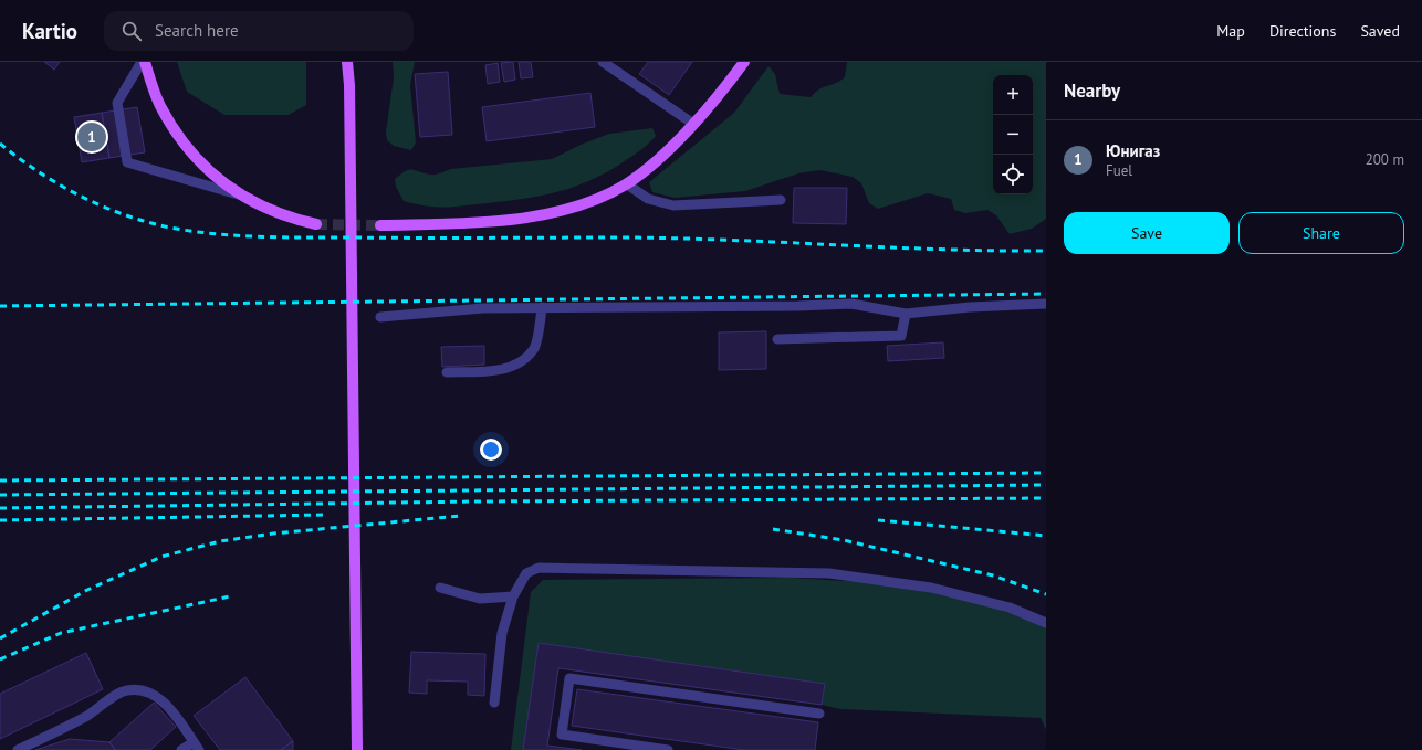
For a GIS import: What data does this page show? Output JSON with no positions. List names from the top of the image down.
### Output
{
  "page": {
    "header": "Kartio",
    "search": "Search here",
    "nav": ["Map", "Directions", "Saved"],
    "heading": "Nearby",
    "map_buttons": ["+", "−"],
    "list": [
      {
        "mark": "1",
        "name": "Юнигаз",
        "note": "Fuel",
        "value": "200 m"
      }
    ],
    "pins": "1",
    "buttons": ["Save", "Share"]
  }
}
